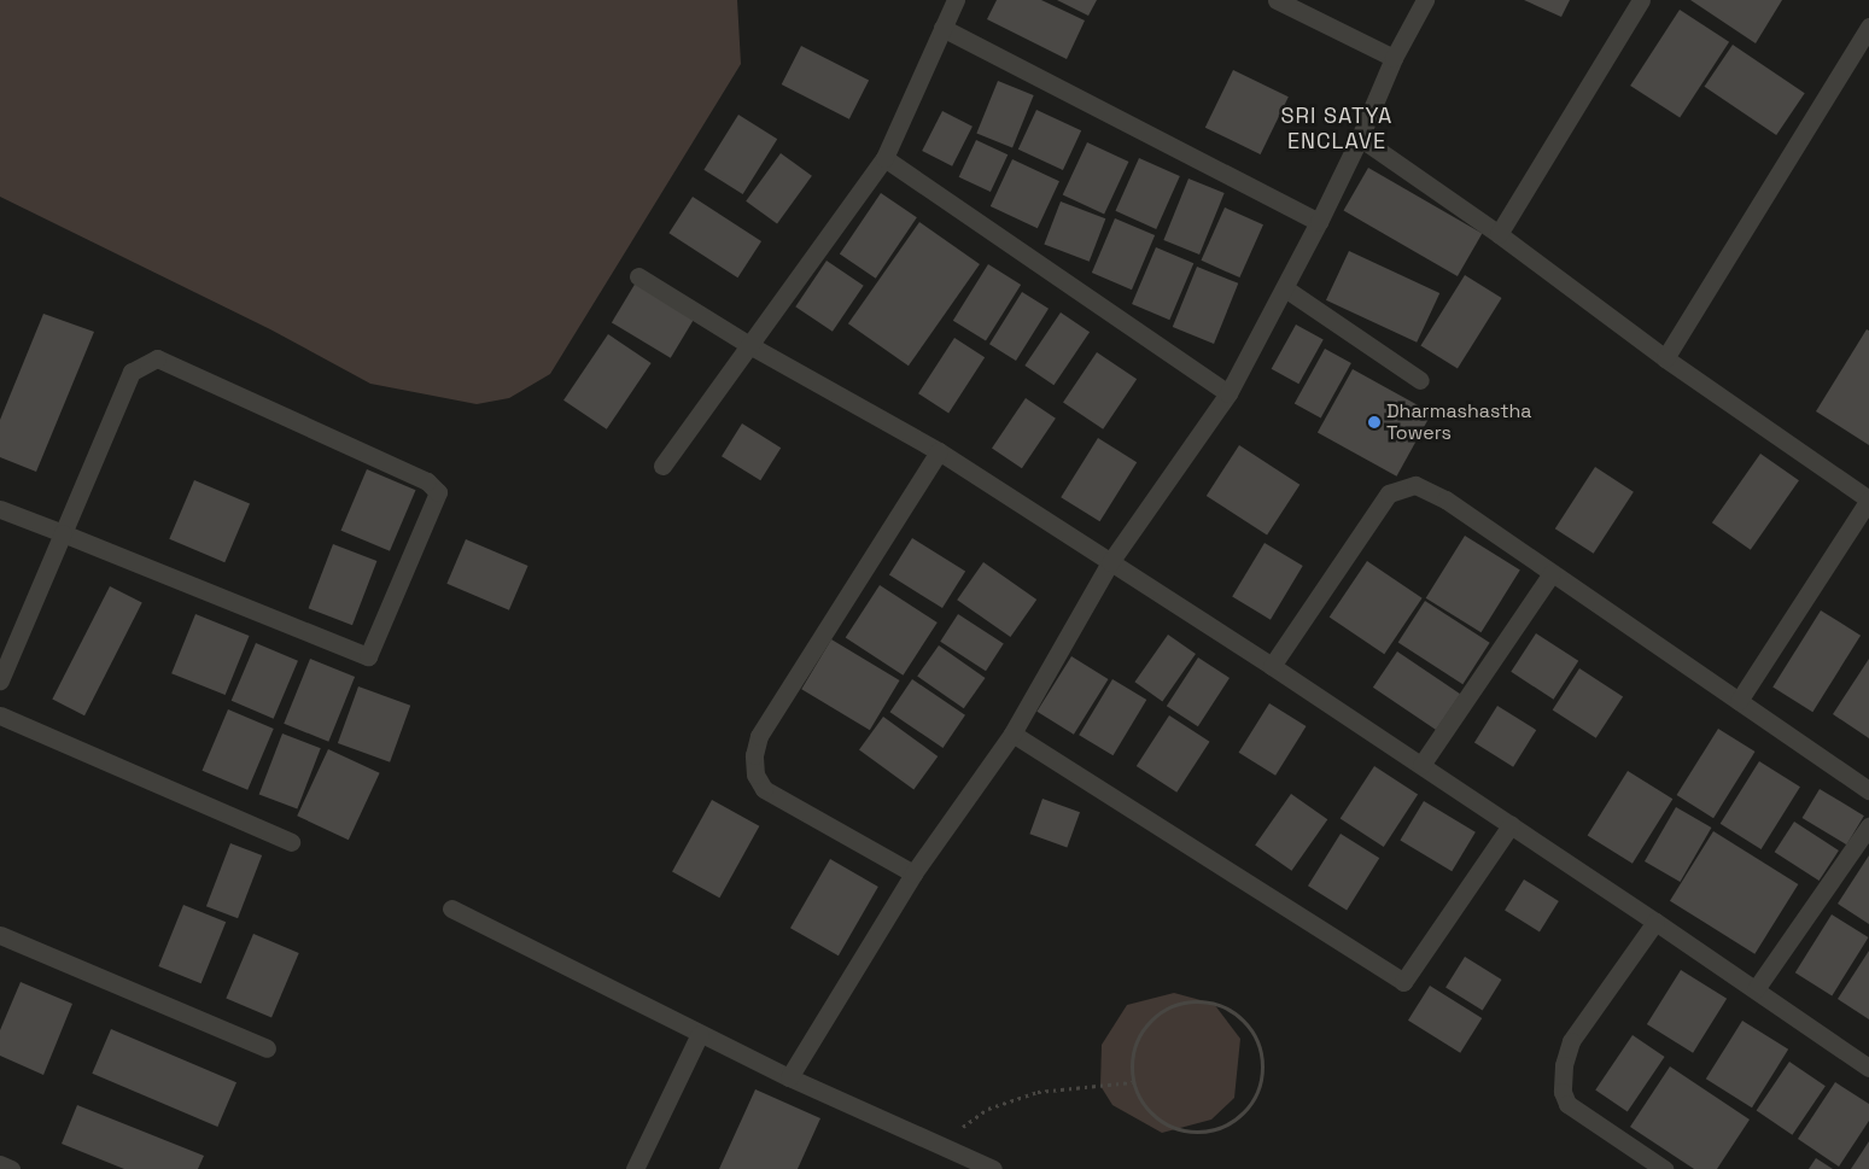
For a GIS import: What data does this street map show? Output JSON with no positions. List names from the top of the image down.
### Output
{
  "districts": ["SRI SATYA ENCLAVE"],
  "places": ["Dharmashastha Towers"]
}
